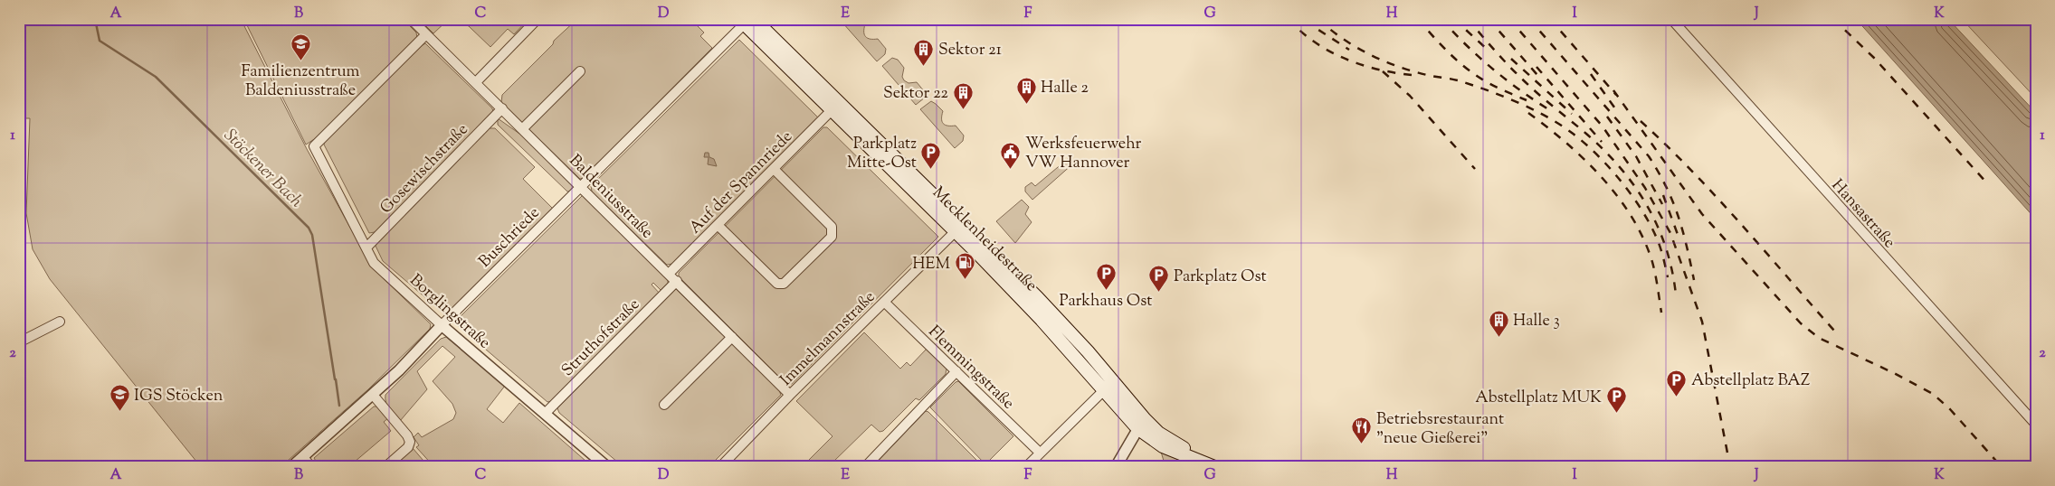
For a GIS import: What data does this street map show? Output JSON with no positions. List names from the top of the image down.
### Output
{
  "streets": {
    "main road": ["Mecklenheidestraße"],
    "street": [
      "Gosewischstraße",
      "Auf der Spannriede",
      "Baldeniusstraße",
      "Hansastraße",
      "Buschriede",
      "Borglingstraße",
      "Struthofstraße",
      "Immelmannstraße",
      "Flemmingstraße"
    ]
  },
  "crossings": [
    ["Gosewischstraße", "Baldeniusstraße"],
    ["Gosewischstraße", "Borglingstraße"],
    ["Auf der Spannriede", "Baldeniusstraße"],
    ["Auf der Spannriede", "Mecklenheidestraße"],
    ["Baldeniusstraße", "Buschriede"],
    ["Baldeniusstraße", "Borglingstraße"],
    ["Baldeniusstraße", "Struthofstraße"],
    ["Baldeniusstraße", "Immelmannstraße"],
    ["Buschriede", "Mecklenheidestraße"],
    ["Buschriede", "Borglingstraße"],
    ["Mecklenheidestraße", "Immelmannstraße"],
    ["Borglingstraße", "Struthofstraße"],
    ["Immelmannstraße", "Flemmingstraße"]
  ],
  "water": ["Stöckener Bach"],
  "places": {
    "school or university": ["Familienzentrum Baldeniusstraße", "IGS Stöcken"],
    "building": [
      "Sektor 21",
      "Halle 2",
      "Sektor 22",
      "Halle 3"
    ],
    "parking": [
      "Parkplatz Mitte-Ost",
      "Parkhaus Ost",
      "Parkplatz Ost",
      "Abstellplatz BAZ",
      "Abstellplatz MUK"
    ],
    "public building": ["Werksfeuerwehr VW Hannover"],
    "fuel station": ["HEM"],
    "restaurant": ["Betriebsrestaurant \"neue Gießerei\""]
  },
  "grid": {
    "columns": [
      "A",
      "B",
      "C",
      "D",
      "E",
      "F",
      "G",
      "H",
      "I",
      "J",
      "K"
    ],
    "rows": ["1", "2"]
  }
}
